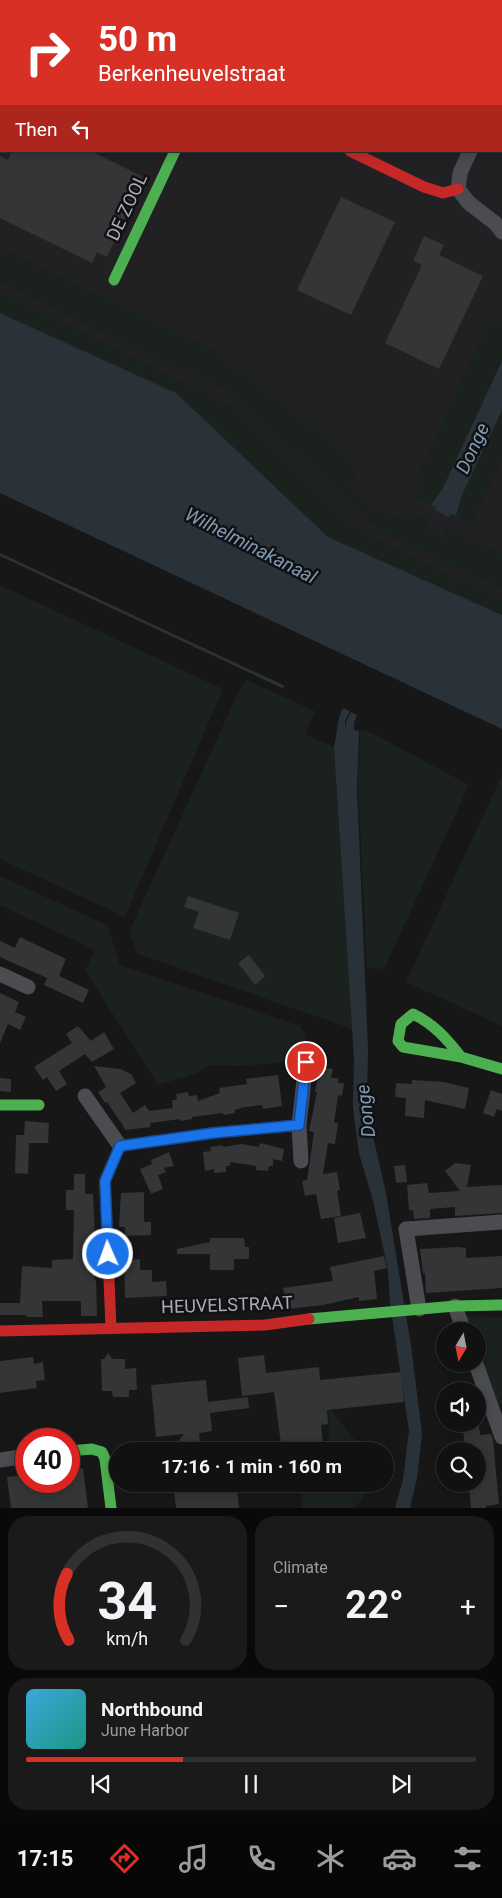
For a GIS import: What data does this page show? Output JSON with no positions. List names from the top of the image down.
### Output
{
  "streets": {
    "street": ["DE ZOOL", "HEUVELSTRAAT"]
  },
  "water": ["Donge", "Wilhelminakanaal"],
  "north": "bottom",
  "page": {
    "turn": ["50 m", "Berkenheuvelstraat"],
    "then": "Then",
    "limit": "40",
    "trip": "17:16 · 1 min · 160 m",
    "tile": "Climate",
    "heat": ["−", "22°", "+"],
    "song": ["Northbound", "June Harbor"],
    "tabs": "17:15",
    "gauge": ["34", "km/h"]
  }
}
